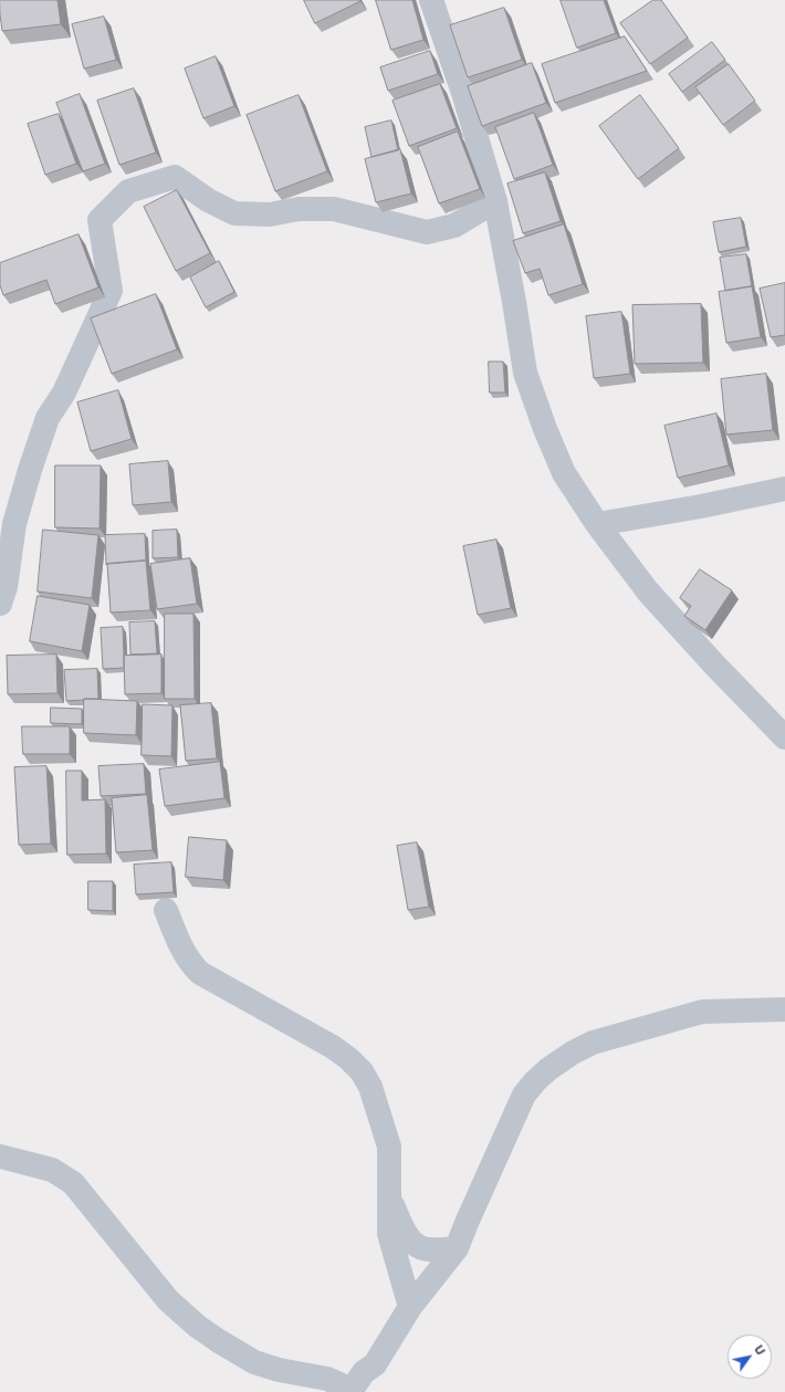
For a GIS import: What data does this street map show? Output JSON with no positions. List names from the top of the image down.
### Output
{
  "north": "top right"
}
